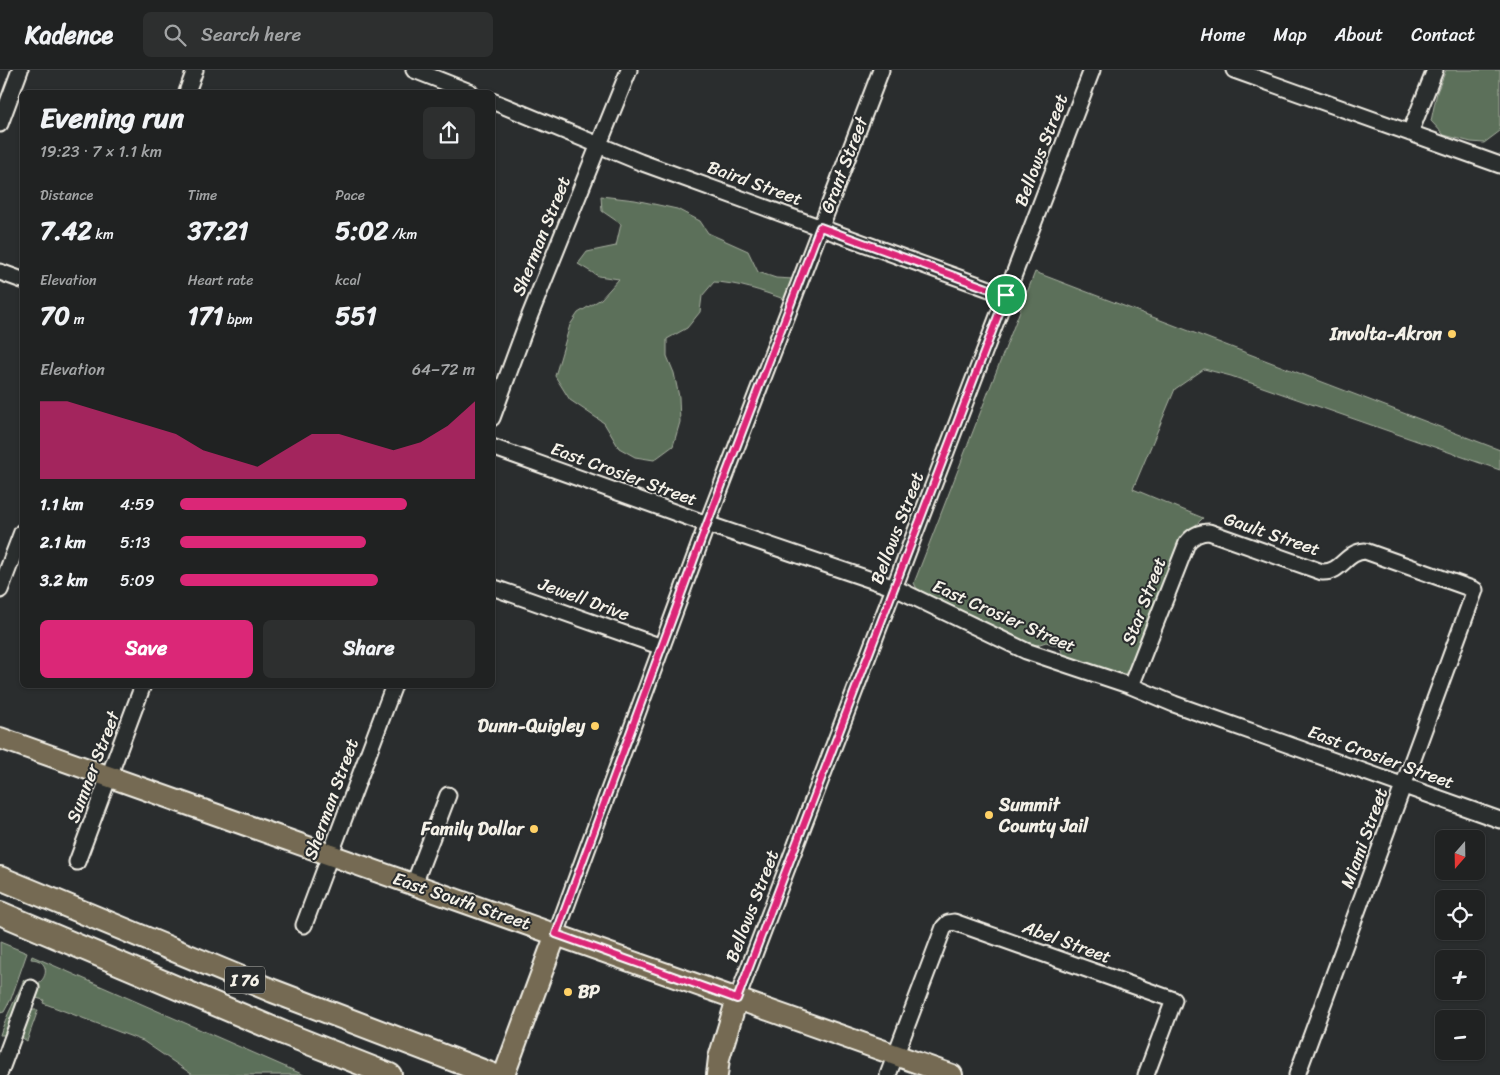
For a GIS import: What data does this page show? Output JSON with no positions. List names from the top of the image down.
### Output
{
  "streets": {
    "highway": ["I 76"],
    "main road": ["Grant Street", "East South Street"],
    "street": [
      "Bellows Street",
      "Baird Street",
      "Sherman Street",
      "East Crosier Street",
      "Gault Street",
      "Jewell Drive",
      "Star Street",
      "Sumner Street",
      "Miami Street",
      "Abel Street"
    ]
  },
  "crossings": [
    ["Bellows Street", "Baird Street"],
    ["Bellows Street", "East Crosier Street"],
    ["Bellows Street", "East South Street"],
    ["Grant Street", "Baird Street"],
    ["Grant Street", "East Crosier Street"],
    ["Grant Street", "Jewell Drive"],
    ["Grant Street", "East South Street"],
    ["Baird Street", "Sherman Street"],
    ["Sherman Street", "East South Street"],
    ["East Crosier Street", "Star Street"],
    ["East Crosier Street", "Miami Street"],
    ["Gault Street", "Star Street"],
    ["Gault Street", "Miami Street"],
    ["Sumner Street", "East South Street"],
    ["East South Street", "Abel Street"]
  ],
  "places": [
    "Involta-Akron",
    "Dunn-Quigley",
    "Summit County Jail",
    "Family Dollar",
    "BP"
  ],
  "north": "bottom",
  "page": {
    "header": "Kadence",
    "search": "Search here",
    "nav": [
      "Home",
      "Map",
      "About",
      "Contact"
    ],
    "heading": ["Evening run", "19:23 · 7 × 1.1 km"],
    "stats": [
      ["Distance", "7.42 km"],
      ["Time", "37:21"],
      ["Pace", "5:02 /km"],
      ["Elevation", "70 m"],
      ["Heart rate", "171 bpm"],
      ["kcal", "551"]
    ],
    "chart": ["Elevation", "64–72 m"],
    "list": [
      {
        "name": "1.1 km",
        "note": "4:59"
      },
      {
        "name": "2.1 km",
        "note": "5:13"
      },
      {
        "name": "3.2 km",
        "note": "5:09"
      }
    ],
    "buttons": ["Save", "Share"],
    "map_buttons": ["+", "−"]
  }
}
